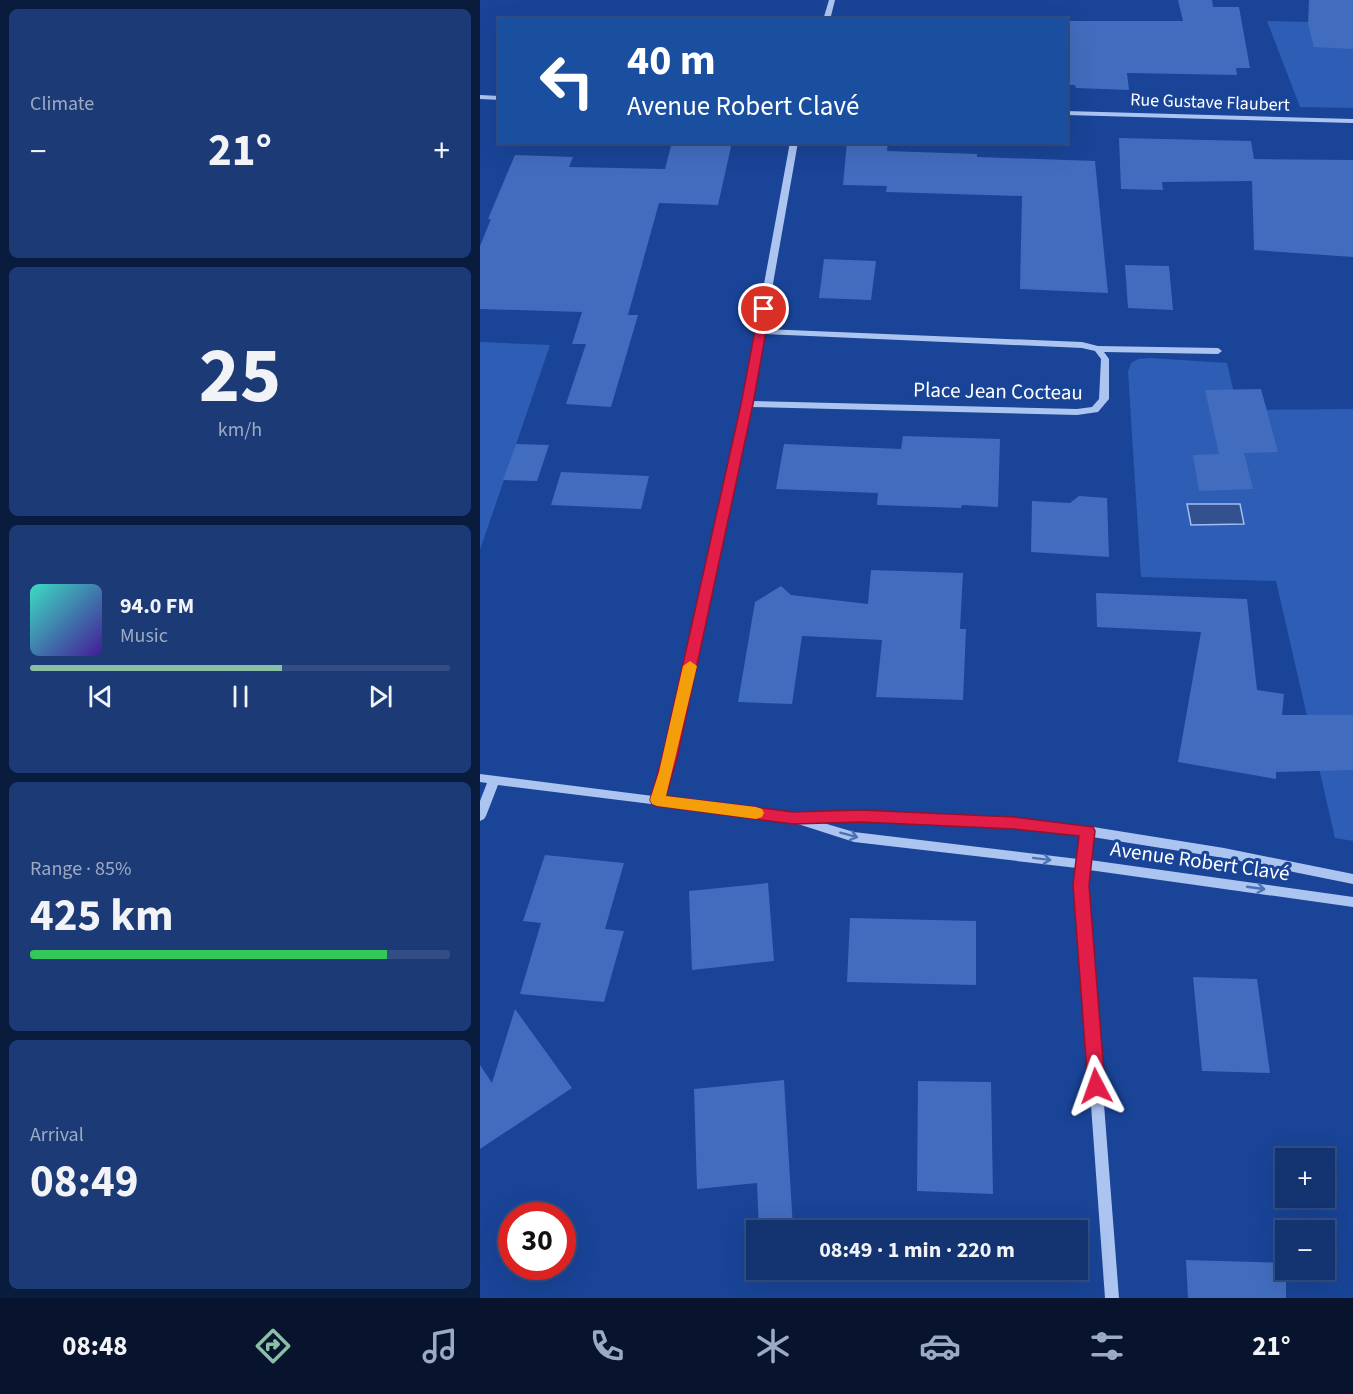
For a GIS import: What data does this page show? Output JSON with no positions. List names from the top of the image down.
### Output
{
  "streets": {
    "street": ["Rue Gustave Flaubert", "Place Jean Cocteau", "Avenue Robert Clavé"]
  },
  "page": {
    "tile": [
      "Climate",
      ["25", "km/h"],
      ["Range · 85%", "425 km"],
      ["Arrival", "08:49"]
    ],
    "turn": ["40 m", "Avenue Robert Clavé"],
    "heat": ["−", "21°", "+"],
    "song": ["94.0 FM", "Music"],
    "map_buttons": ["+", "−"],
    "limit": "30",
    "trip": "08:49 · 1 min · 220 m",
    "tabs": ["08:48", "21°"]
  }
}
